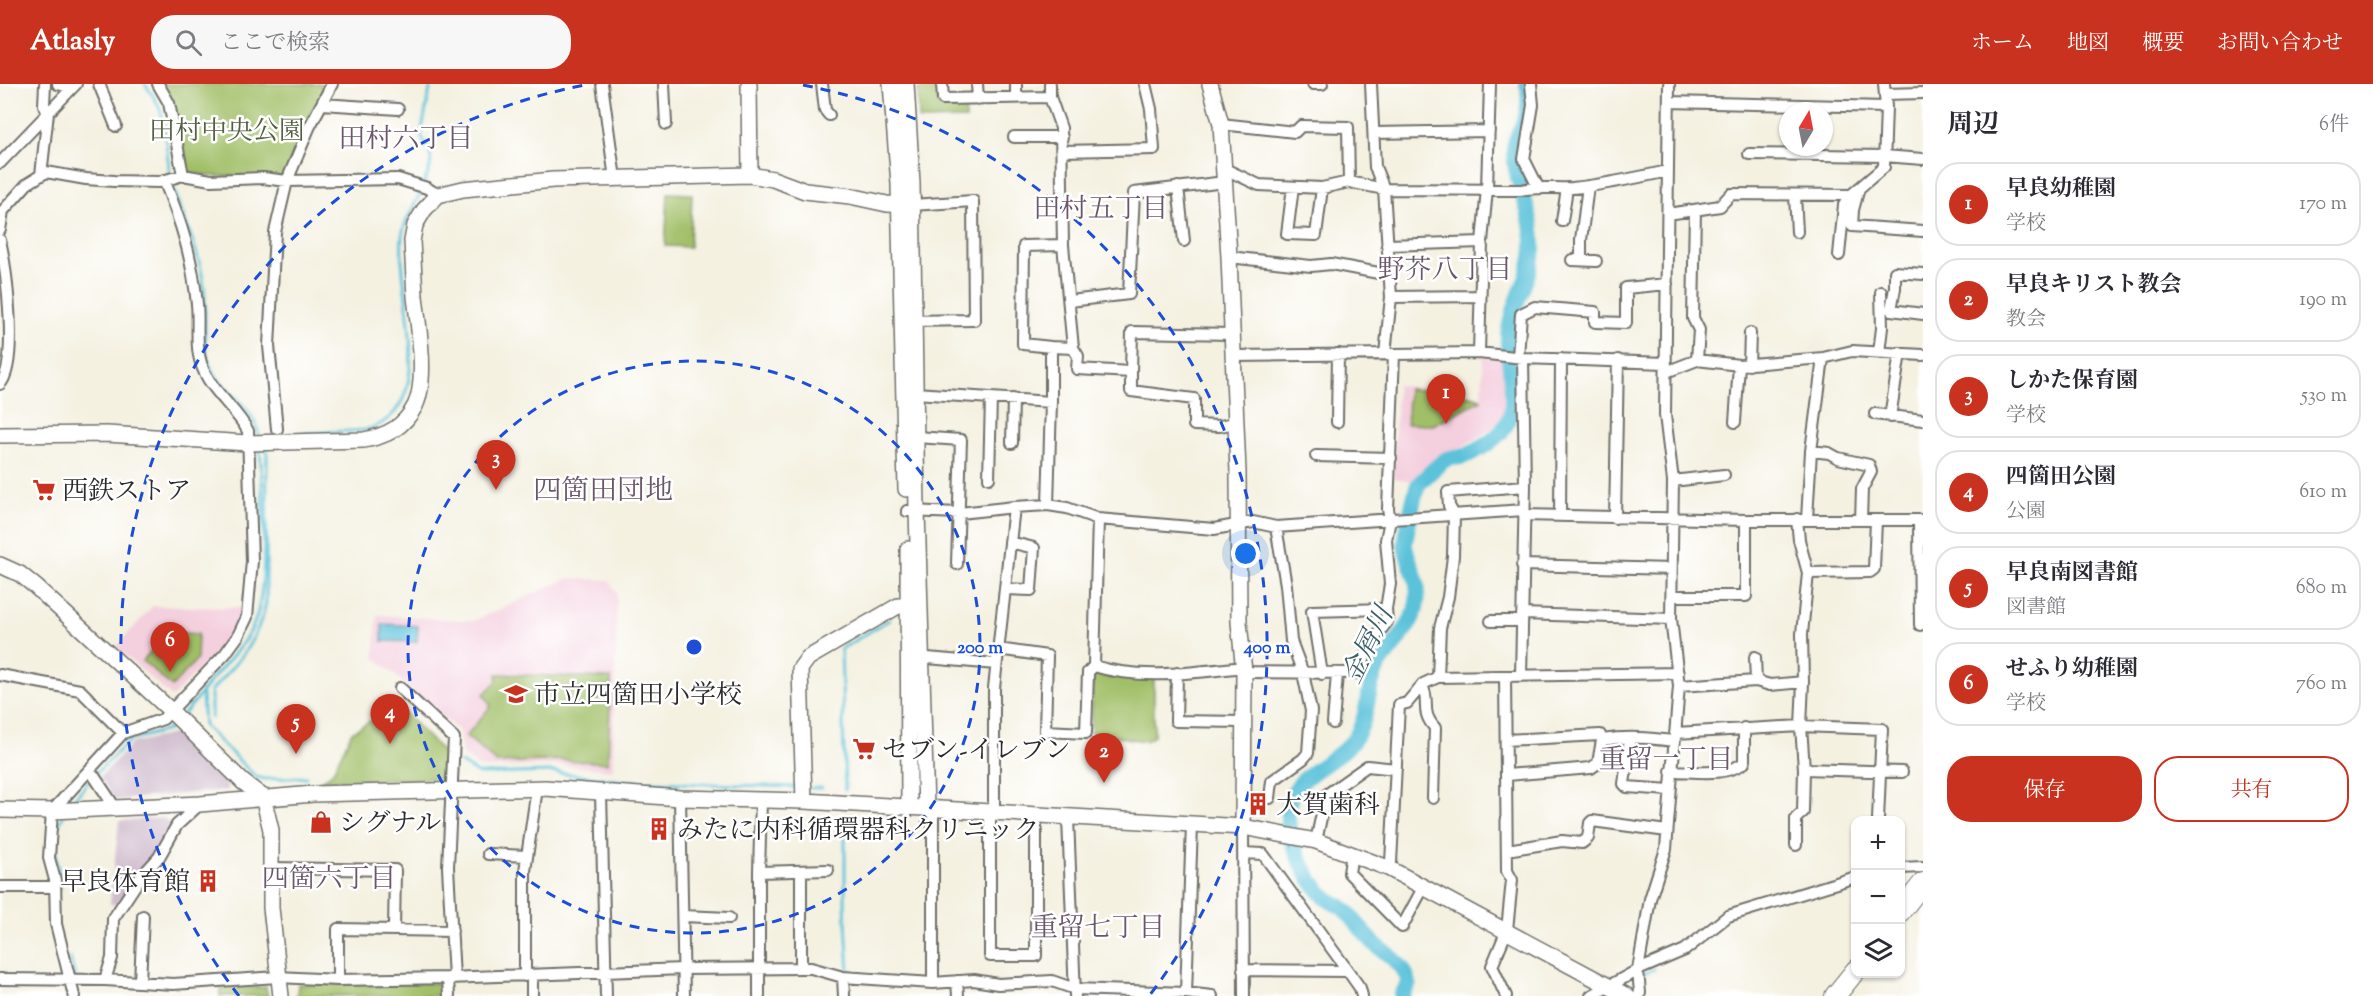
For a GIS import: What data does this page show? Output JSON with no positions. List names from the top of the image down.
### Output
{
  "districts": [
    "田村六丁目",
    "田村五丁目",
    "野芥八丁目",
    "四箇田団地",
    "重留一丁目",
    "四箇六丁目",
    "重留七丁目"
  ],
  "water": ["金屑川"],
  "parks": ["田村中央公園"],
  "places": {
    "supermarket": ["西鉄ストア", "セブン-イレブン"],
    "school or university": ["市立四箇田小学校"],
    "building": ["大賀歯科", "みたに内科循環器科クリニック", "早良体育館"],
    "shop": ["シグナル"]
  },
  "north": "top",
  "page": {
    "header": "Atlasly",
    "search": "ここで検索",
    "nav": [
      "ホーム",
      "地図",
      "概要",
      "お問い合わせ"
    ],
    "heading": ["周辺", "6件"],
    "list": [
      {
        "mark": "1",
        "name": "早良幼稚園",
        "note": "学校",
        "value": "170 m"
      },
      {
        "mark": "2",
        "name": "早良キリスト教会",
        "note": "教会",
        "value": "190 m"
      },
      {
        "mark": "3",
        "name": "しかた保育園",
        "note": "学校",
        "value": "530 m"
      },
      {
        "mark": "4",
        "name": "四箇田公園",
        "note": "公園",
        "value": "610 m"
      },
      {
        "mark": "5",
        "name": "早良南図書館",
        "note": "図書館",
        "value": "680 m"
      },
      {
        "mark": "6",
        "name": "せふり幼稚園",
        "note": "学校",
        "value": "760 m"
      }
    ],
    "pins": [
      "1",
      "3",
      "6",
      "4",
      "5",
      "2"
    ],
    "buttons": ["保存", "共有"],
    "map_buttons": ["+", "−"]
  },
  "rings": ["200 m", "400 m"]
}
